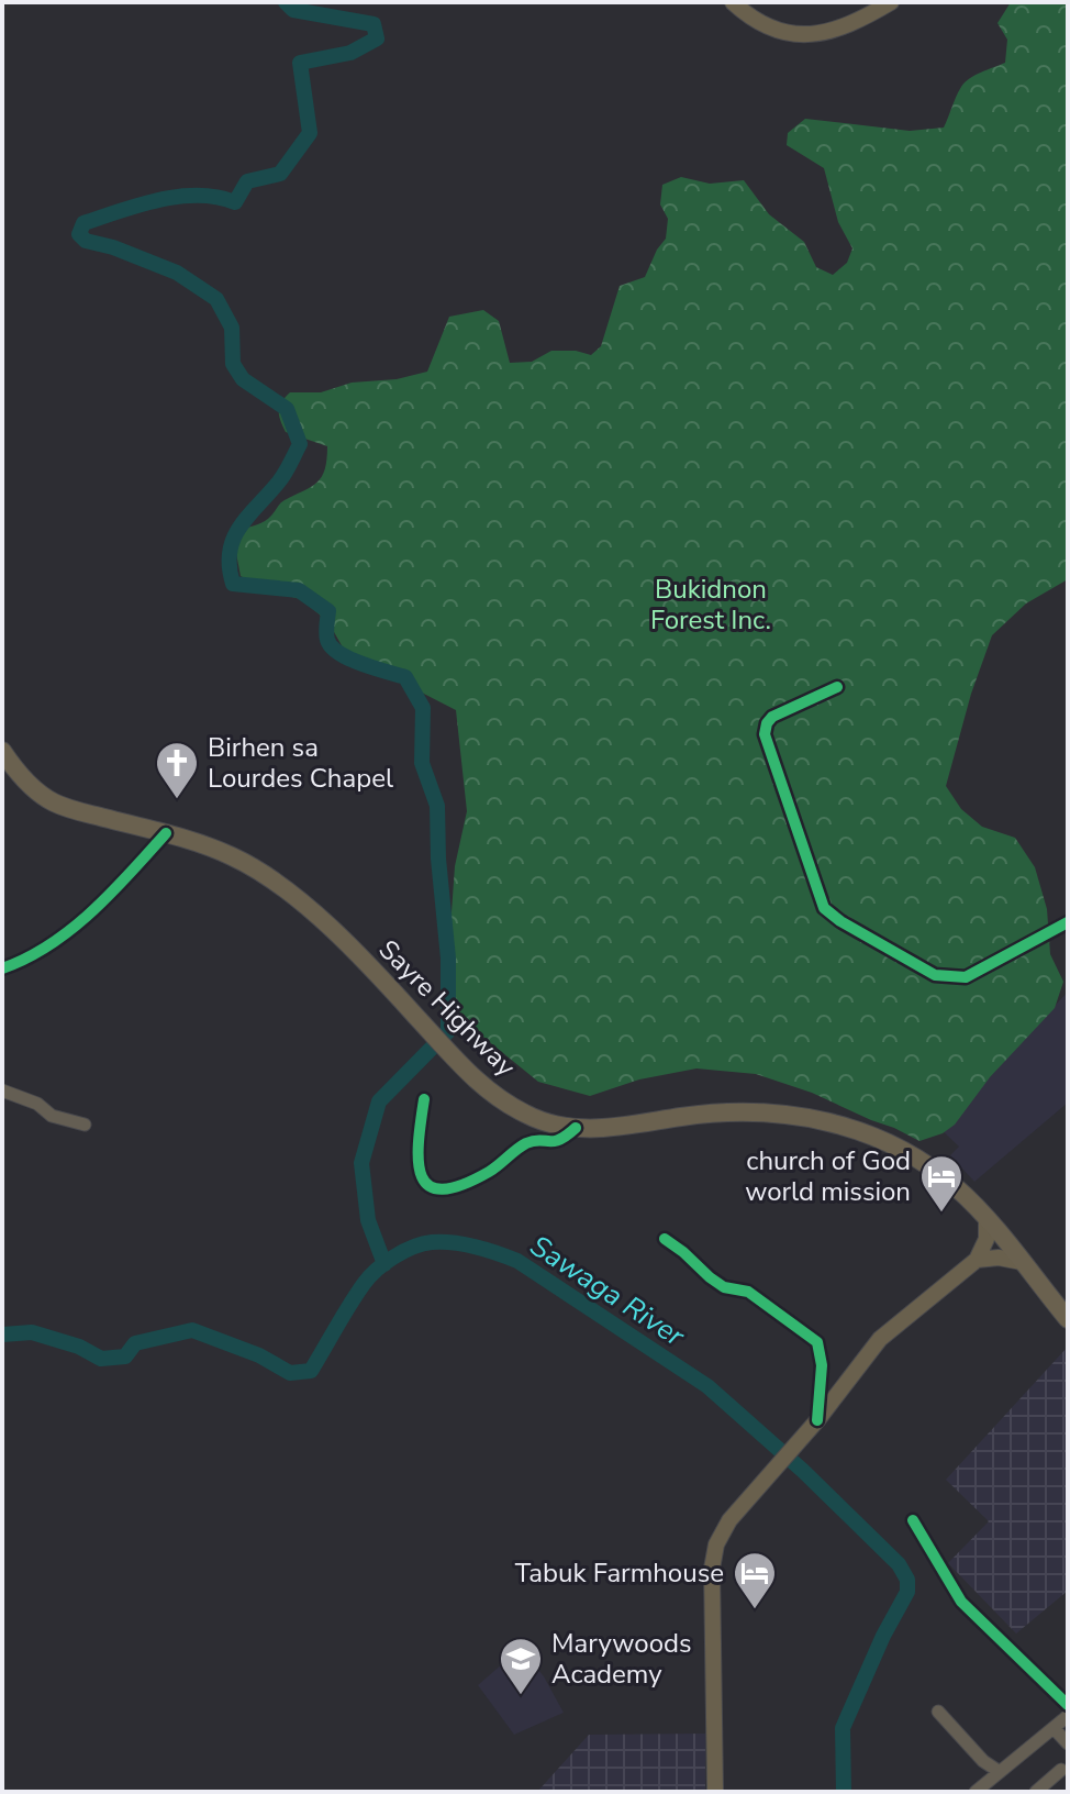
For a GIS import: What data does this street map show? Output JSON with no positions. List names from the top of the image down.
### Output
{
  "streets": {
    "highway": ["Sayre Highway"]
  },
  "water": ["Sawaga River"],
  "parks": ["Bukidnon Forest Inc."],
  "places": {
    "church": ["Birhen sa Lourdes Chapel"],
    "hotel": ["church of God world mission", "Tabuk Farmhouse"],
    "school or university": ["Marywoods Academy"]
  }
}
